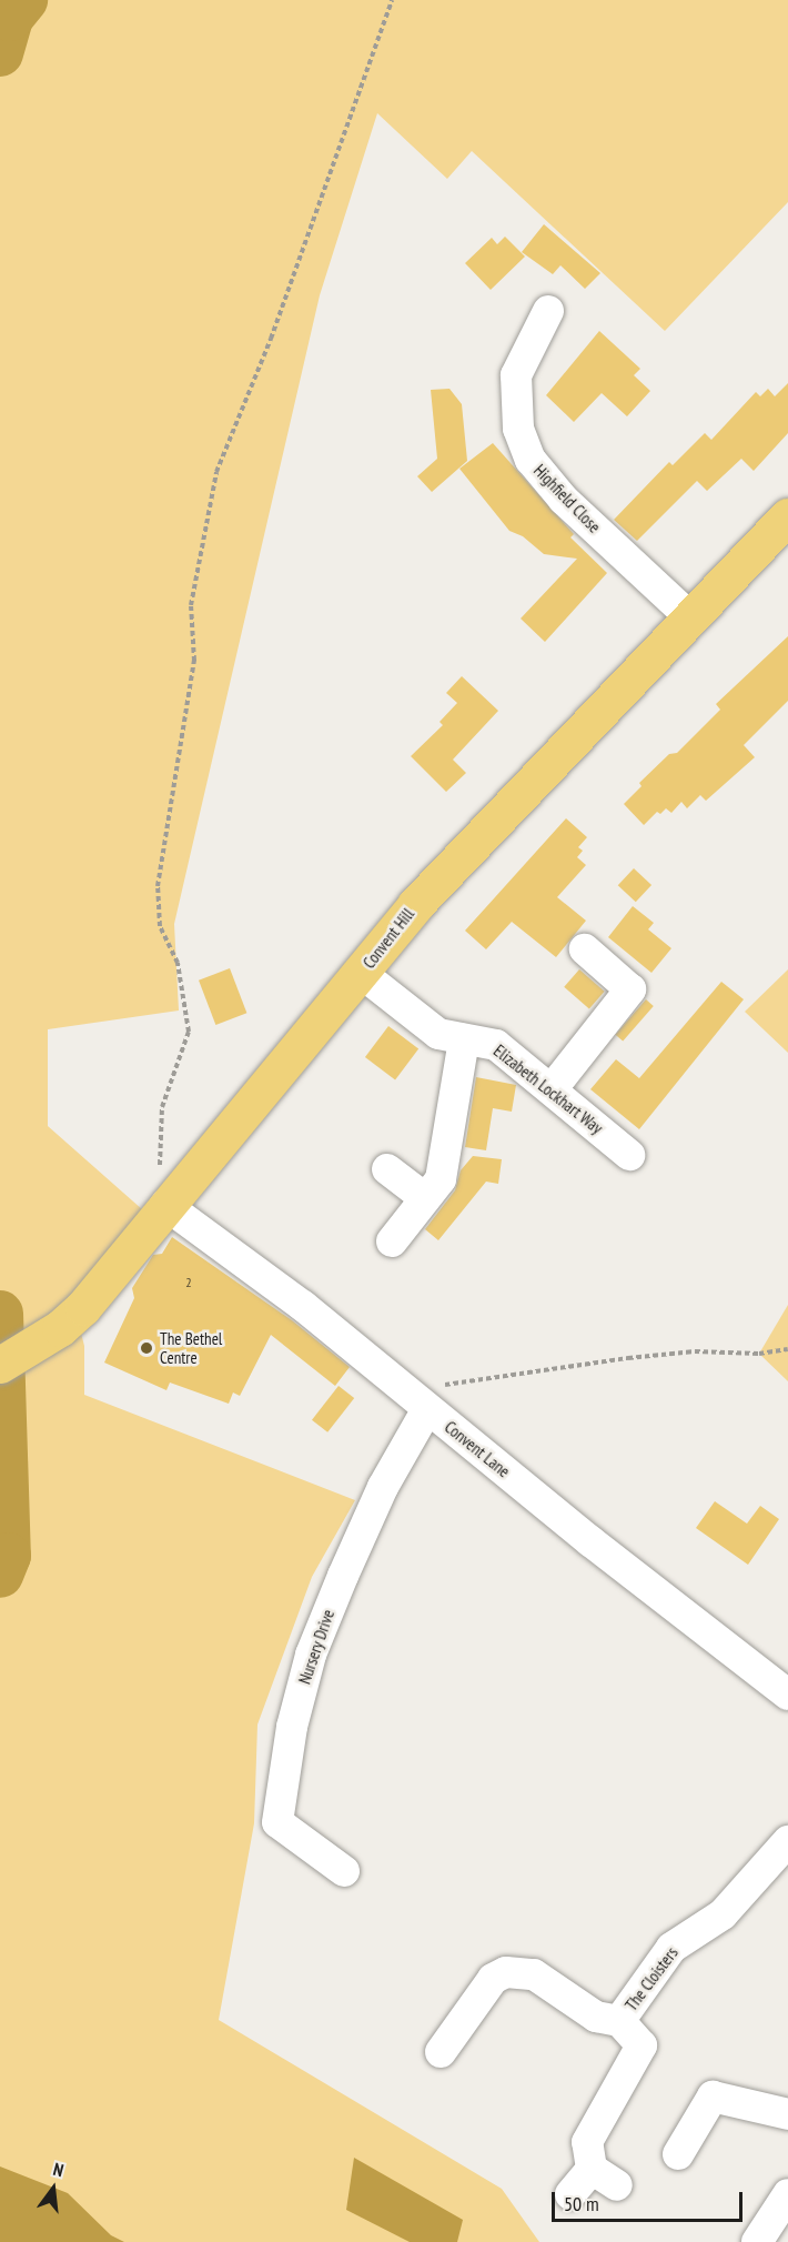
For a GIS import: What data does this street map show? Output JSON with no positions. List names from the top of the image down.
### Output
{
  "streets": {
    "main road": ["Convent Hill"],
    "street": [
      "Highfield Close",
      "Elizabeth Lockhart Way",
      "Convent Lane",
      "Nursery Drive",
      "The Cloisters"
    ]
  },
  "crossings": [
    ["Highfield Close", "Convent Hill"],
    ["Convent Hill", "Elizabeth Lockhart Way"],
    ["Convent Hill", "Convent Lane"],
    ["Convent Lane", "Nursery Drive"]
  ],
  "places": ["The Bethel Centre"],
  "house_numbers": ["2"],
  "scale_bar": "50 m",
  "north": "top"
}
